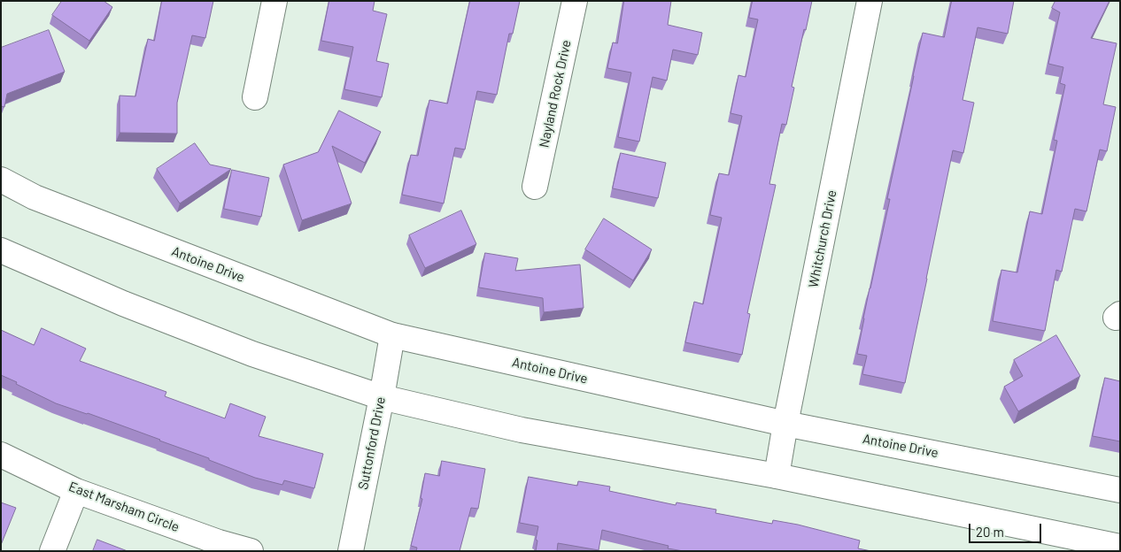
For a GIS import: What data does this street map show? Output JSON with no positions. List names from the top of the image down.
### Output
{
  "streets": {
    "main road": [
      "Nayland Rock Drive",
      "Whitchurch Drive",
      "Antoine Drive",
      "Suttonford Drive",
      "East Marsham Circle"
    ]
  },
  "crossings": [
    ["Whitchurch Drive", "Antoine Drive"],
    ["Antoine Drive", "Suttonford Drive"]
  ],
  "scale_bar": "20 m"
}
